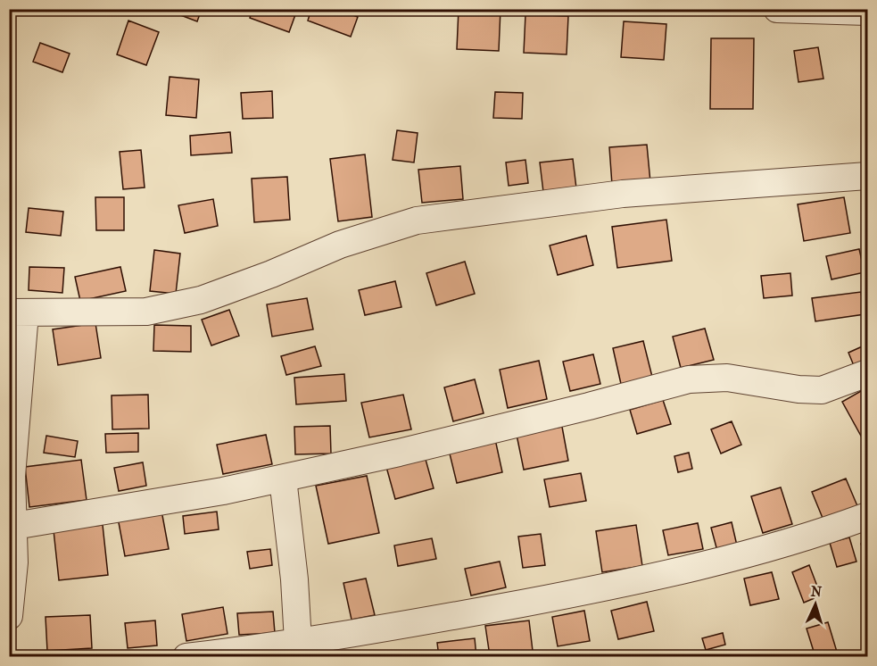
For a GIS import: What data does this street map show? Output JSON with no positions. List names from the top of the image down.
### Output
{
  "north": "top"
}
